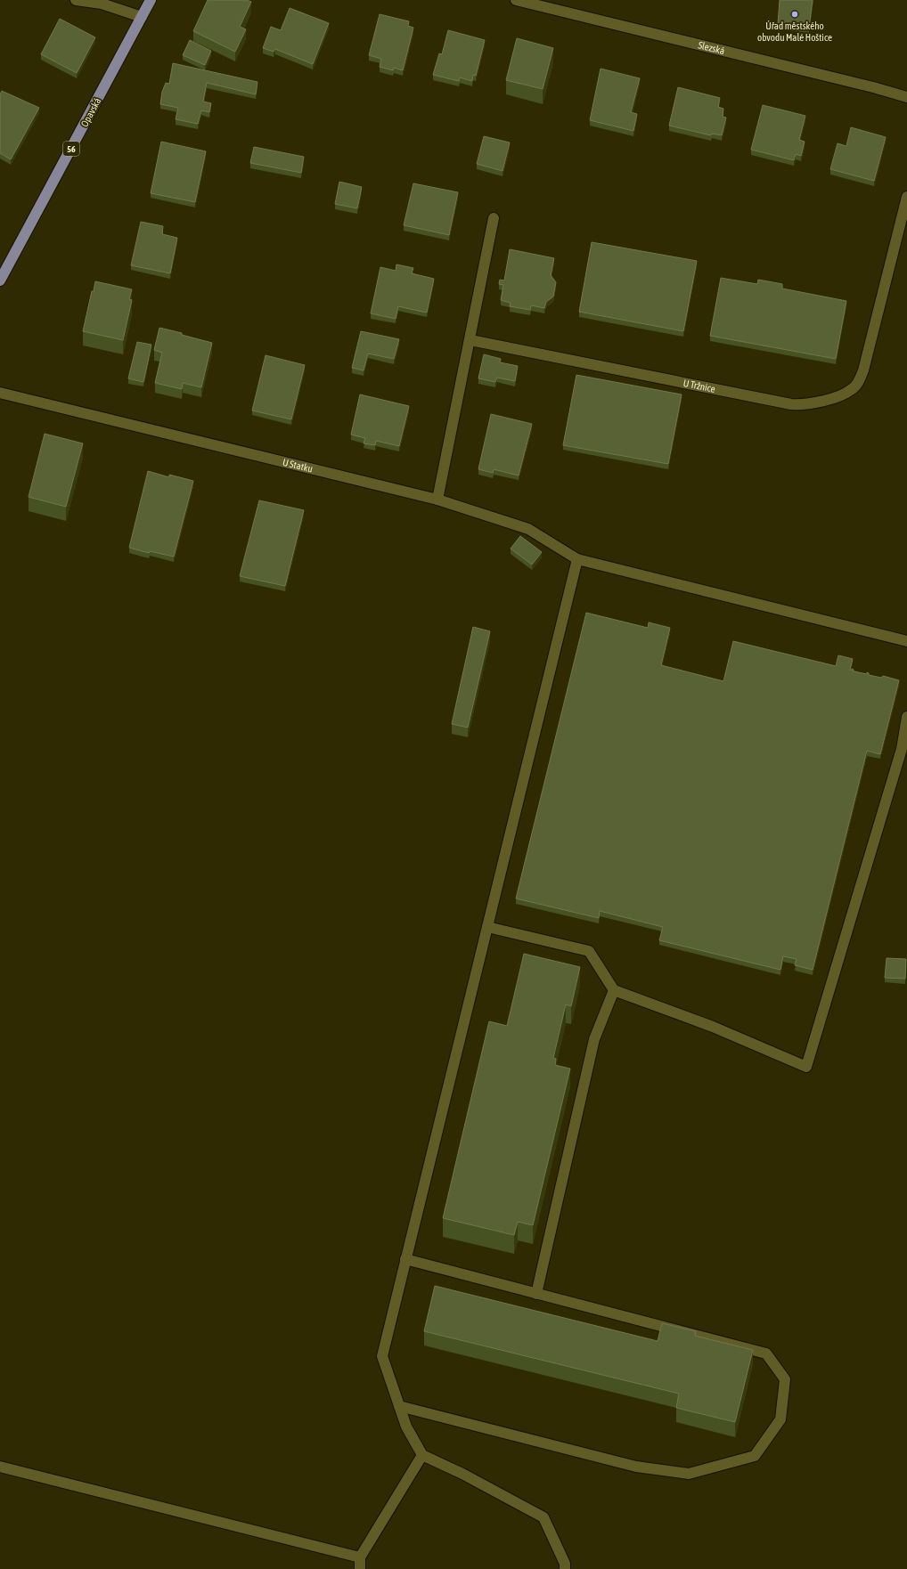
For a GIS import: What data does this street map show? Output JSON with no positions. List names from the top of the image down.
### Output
{
  "streets": {
    "main road": ["Opavská", "56"],
    "street": ["Slezská", "U Tržnice", "U Statku"]
  },
  "places": ["Úřad městského obvodu Malé Hoštice"]
}
